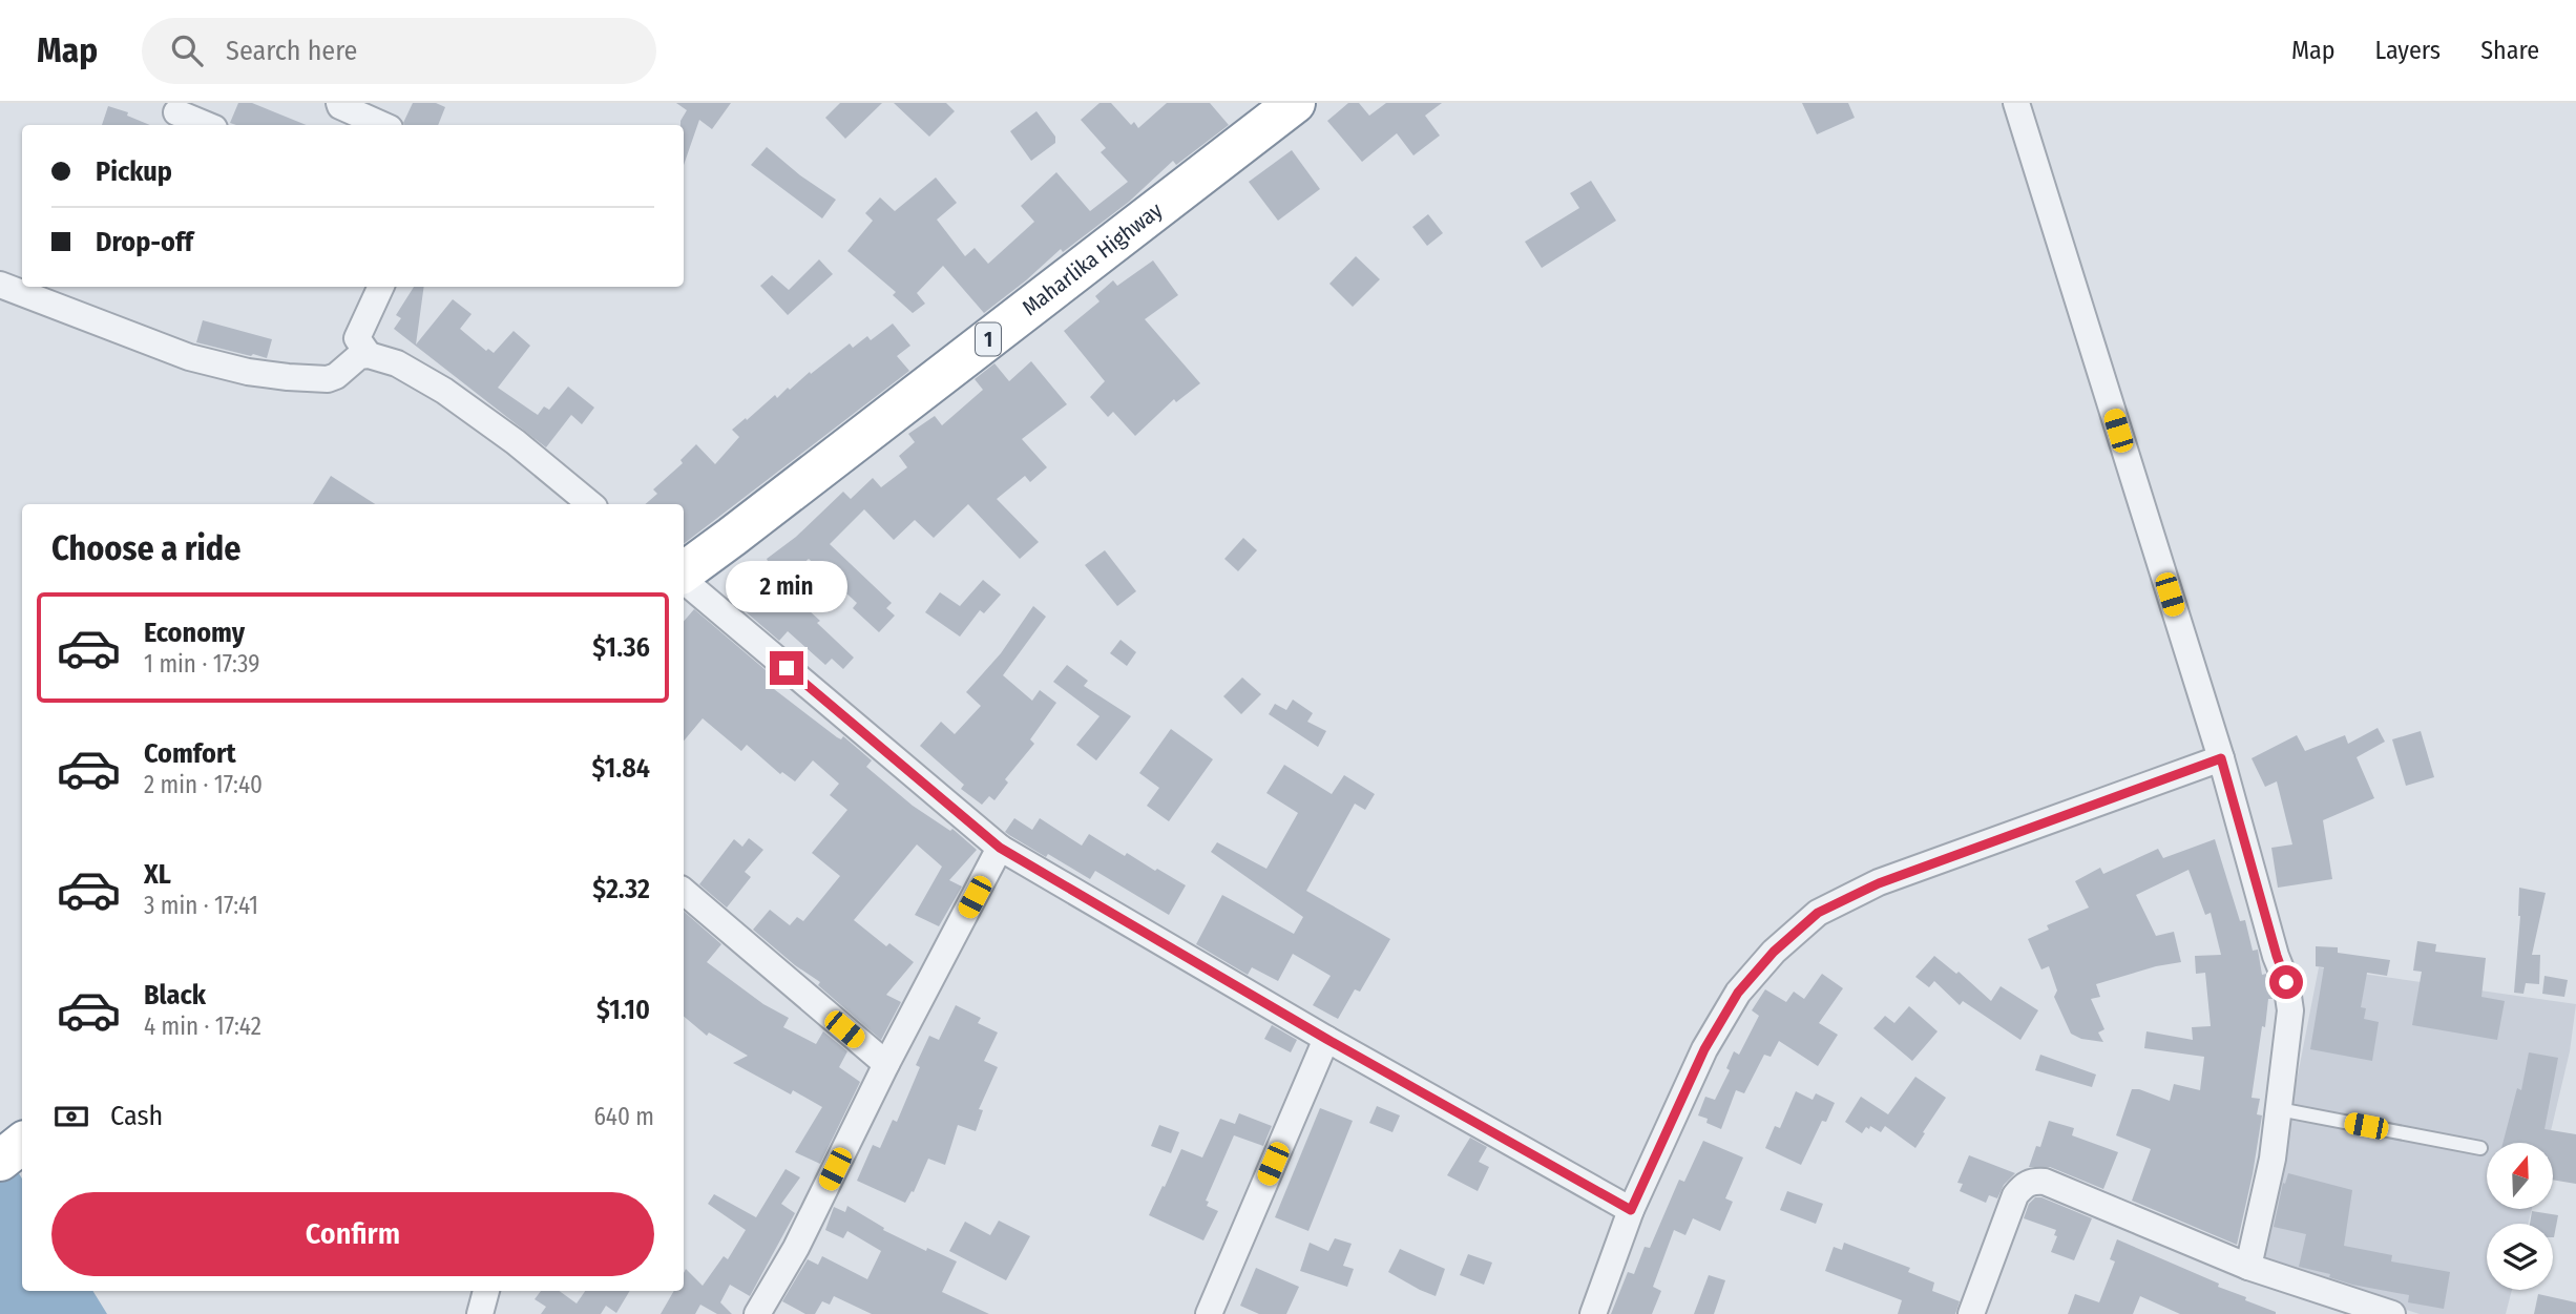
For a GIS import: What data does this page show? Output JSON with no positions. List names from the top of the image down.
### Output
{
  "streets": {
    "highway": ["Maharlika Highway", "1"]
  },
  "north": "top",
  "page": {
    "header": "Map",
    "search": "Search here",
    "nav": ["Map", "Layers", "Share"],
    "banner": ["Pickup", "Drop-off"],
    "heading": "Choose a ride",
    "bubble": "2 min",
    "list": [
      {
        "name": "Economy",
        "note": "1 min · 17:39",
        "value": "$1.36"
      },
      {
        "name": "Comfort",
        "note": "2 min · 17:40",
        "value": "$1.84"
      },
      {
        "name": "XL",
        "note": "3 min · 17:41",
        "value": "$2.32"
      },
      {
        "name": "Black",
        "note": "4 min · 17:42",
        "value": "$1.10"
      }
    ],
    "pay": ["Cash", "640 m"],
    "buttons": "Confirm"
  }
}
